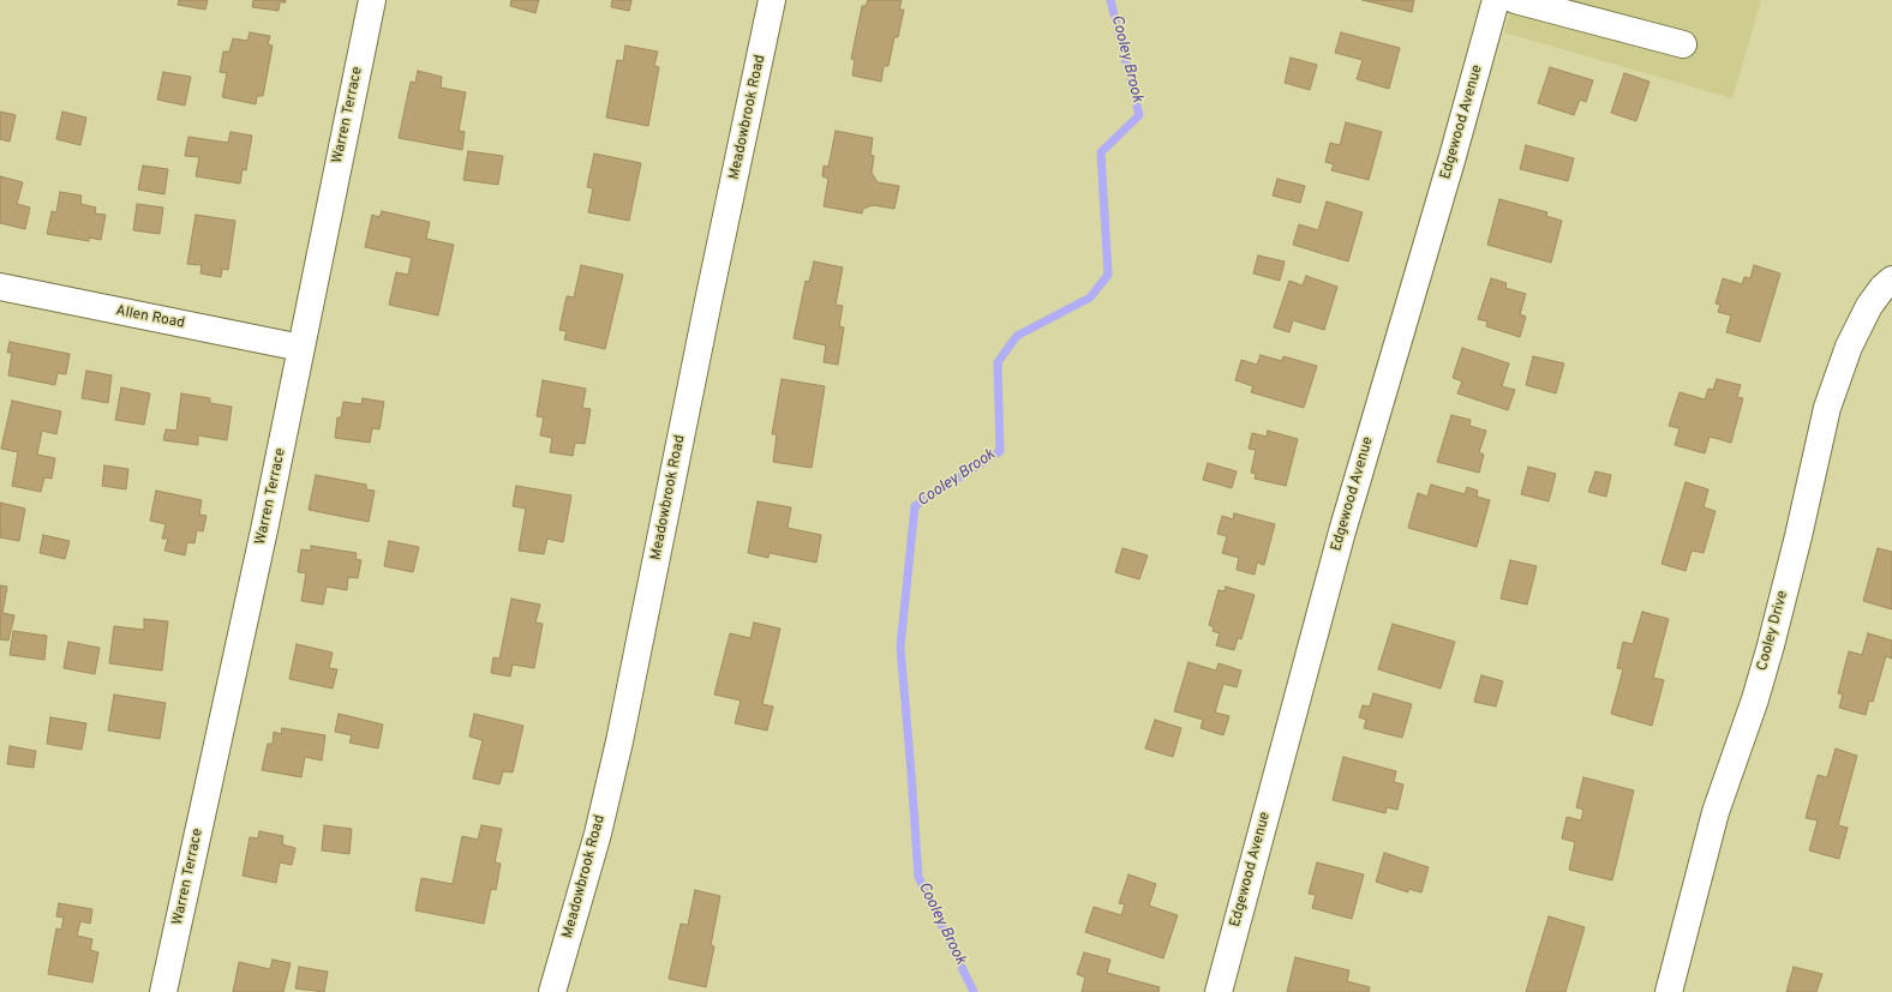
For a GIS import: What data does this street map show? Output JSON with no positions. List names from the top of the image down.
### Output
{
  "streets": {
    "street": [
      "Warren Terrace",
      "Meadowbrook Road",
      "Edgewood Avenue",
      "Allen Road",
      "Cooley Drive"
    ]
  },
  "crossings": [
    ["Warren Terrace", "Allen Road"]
  ],
  "water": ["Cooley Brook"]
}
